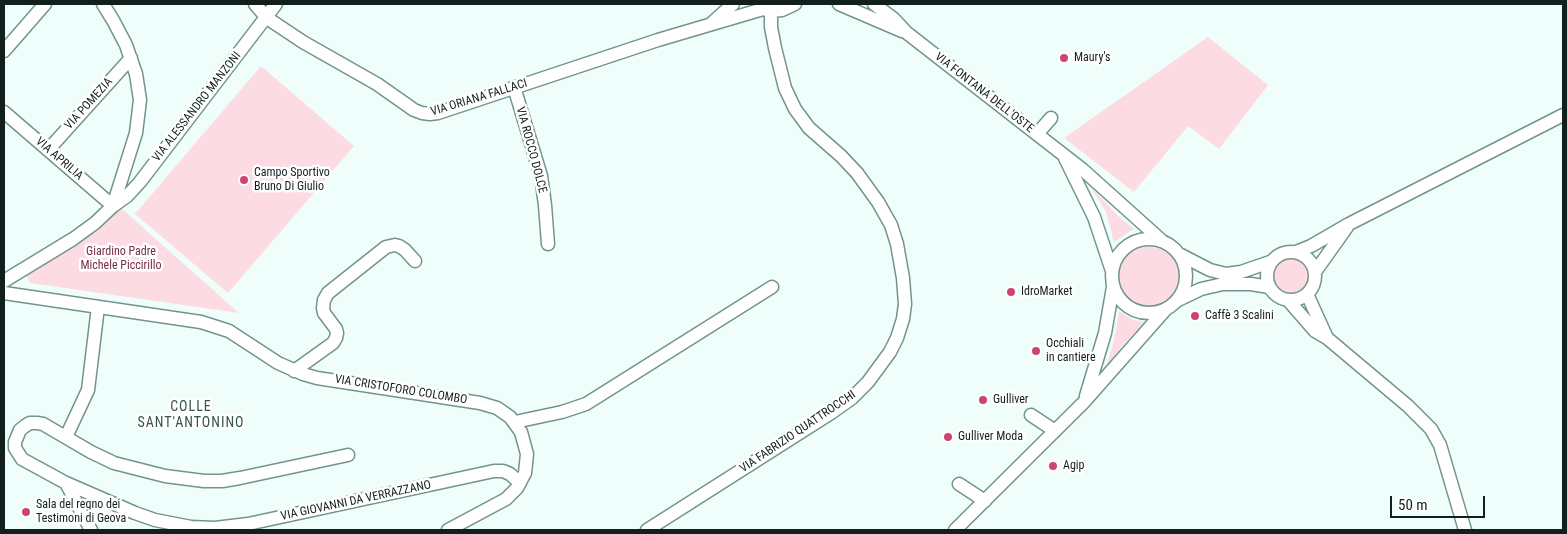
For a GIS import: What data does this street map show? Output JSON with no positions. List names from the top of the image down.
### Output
{
  "streets": {
    "street": [
      "VIA FONTANA DELL'OSTE",
      "VIA ORIANA FALLACI",
      "VIA POMEZIA",
      "VIA ALESSANDRO MANZONI",
      "VIA ROCCO DOLCE",
      "VIA APRILIA",
      "VIA CRISTOFORO COLOMBO",
      "VIA FABRIZIO QUATTROCCHI",
      "VIA GIOVANNI DA VERRAZZANO"
    ]
  },
  "crossings": [
    ["VIA ORIANA FALLACI", "VIA ALESSANDRO MANZONI"],
    ["VIA ORIANA FALLACI", "VIA ROCCO DOLCE"],
    ["VIA ORIANA FALLACI", "VIA FABRIZIO QUATTROCCHI"],
    ["VIA POMEZIA", "VIA APRILIA"],
    ["VIA ALESSANDRO MANZONI", "VIA APRILIA"]
  ],
  "districts": ["COLLE SANT'ANTONINO"],
  "parks": ["Giardino Padre Michele Piccirillo"],
  "places": [
    "Maury's",
    "Campo Sportivo Bruno Di Giulio",
    "IdroMarket",
    "Caffè 3 Scalini",
    "Occhiali in cantiere",
    "Gulliver",
    "Gulliver Moda",
    "Agip",
    "Sala del regno dei Testimoni di Geova"
  ],
  "scale_bar": "50 m"
}
